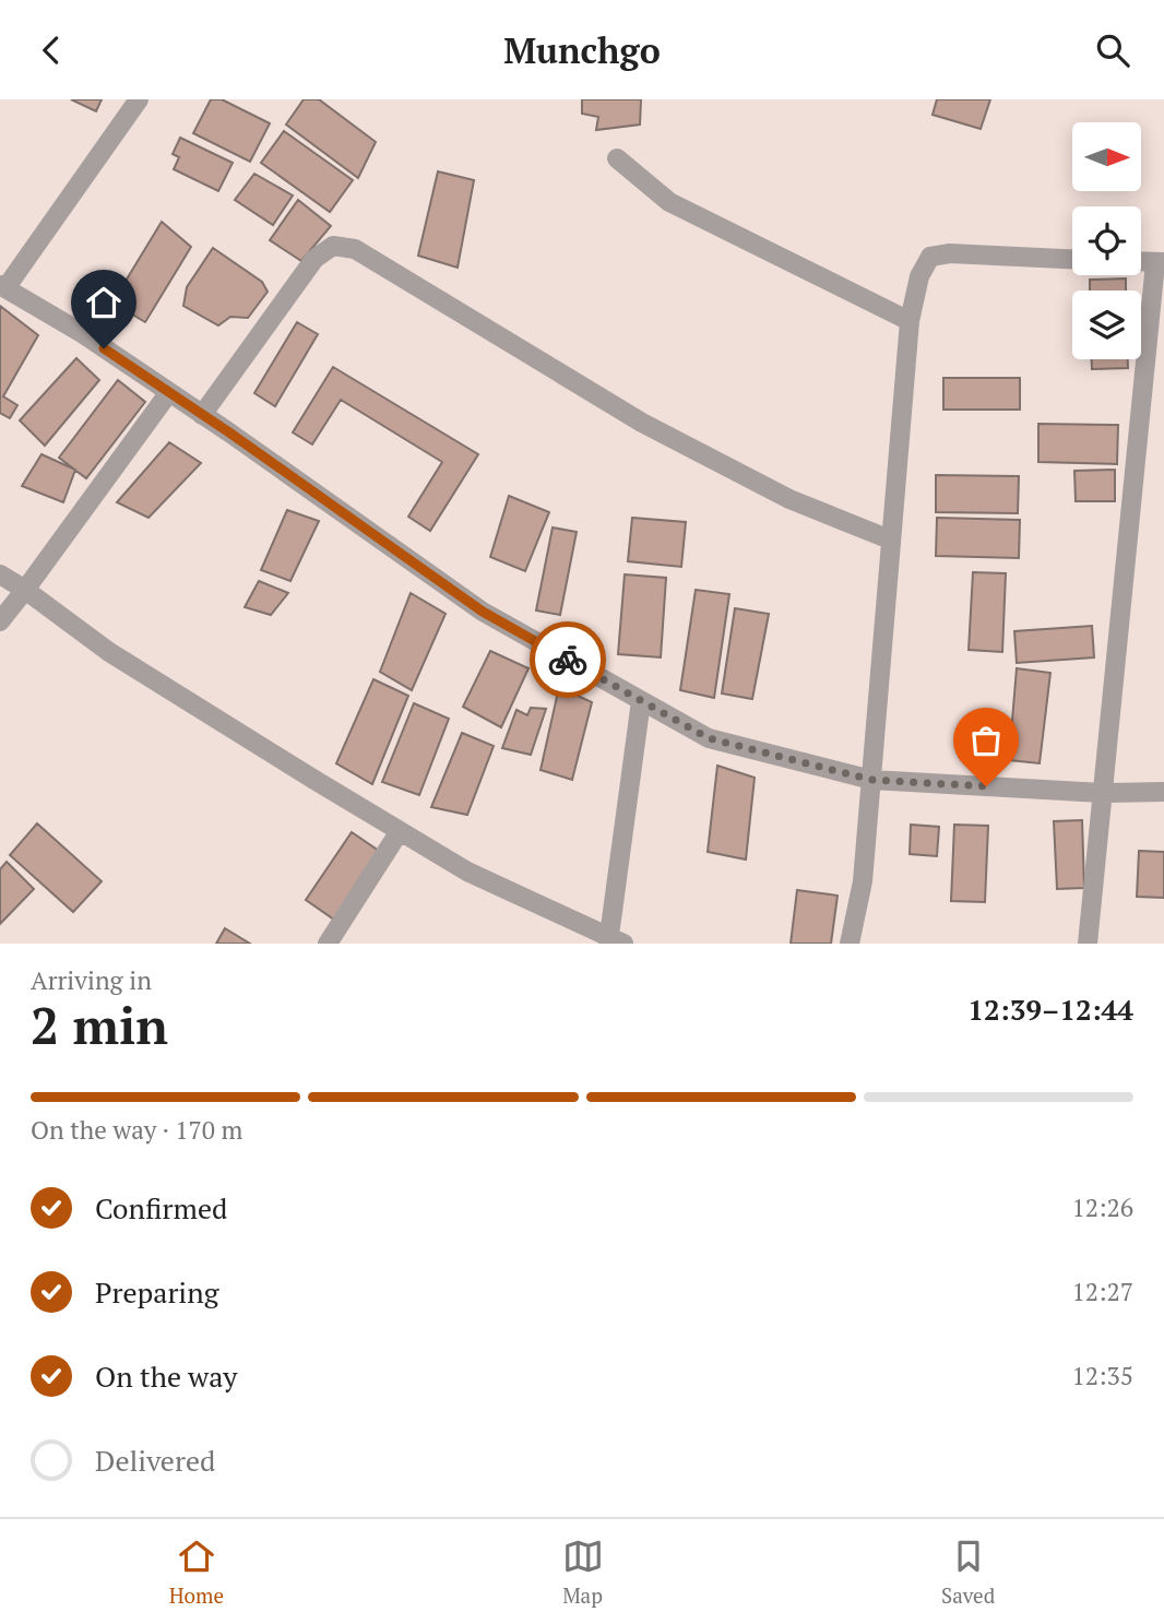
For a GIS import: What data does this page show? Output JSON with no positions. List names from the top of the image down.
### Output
{
  "north": "right",
  "page": {
    "header": "Munchgo",
    "heading": ["2 min", "Arriving in", "12:39–12:44"],
    "bar": "On the way · 170 m",
    "list": [
      ["Confirmed", "12:26"],
      ["Preparing", "12:27"],
      ["On the way", "12:35"],
      "Delivered"
    ],
    "tabs": ["Home", "Map", "Saved"]
  }
}
